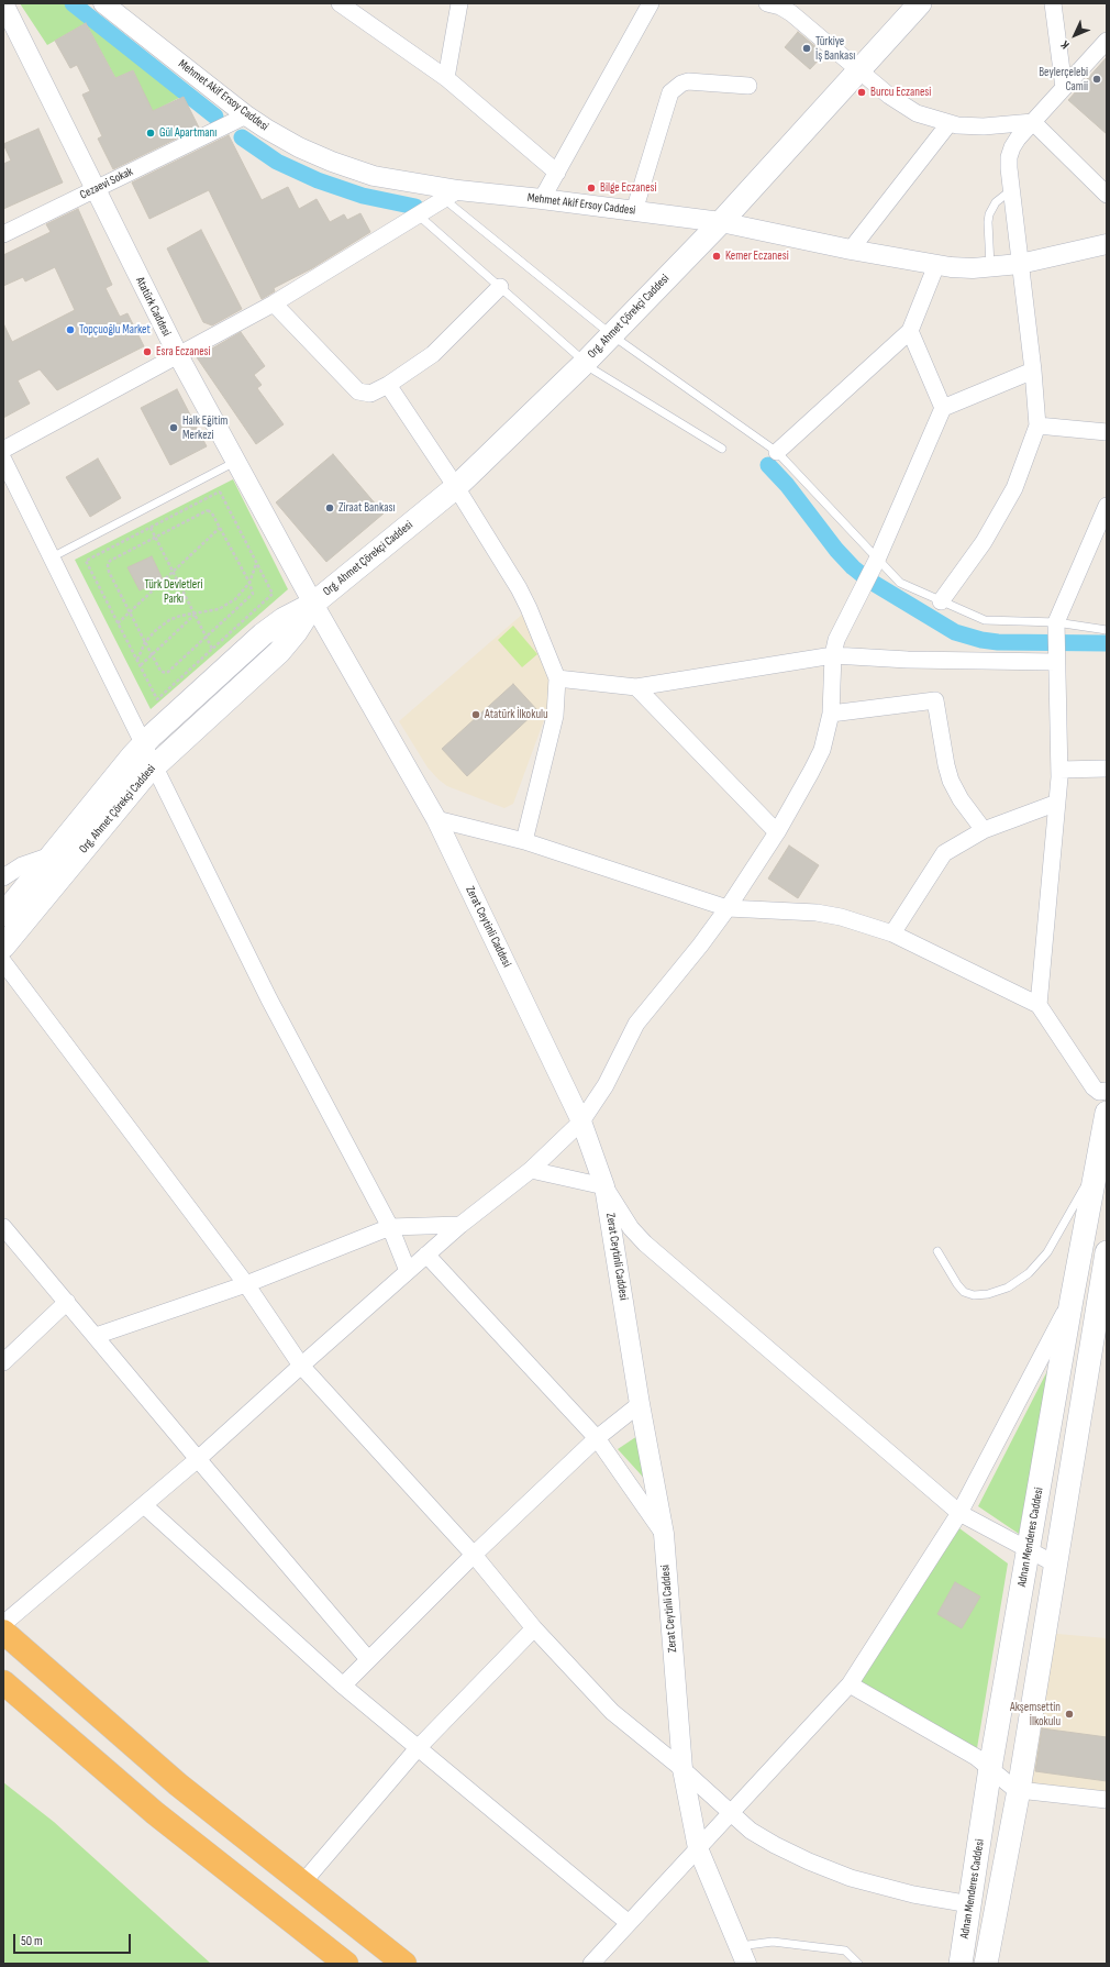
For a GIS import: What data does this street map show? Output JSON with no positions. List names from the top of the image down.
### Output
{
  "streets": {
    "main road": ["Org. Ahmet Çörekçi Caddesi", "Adnan Menderes Caddesi"],
    "street": [
      "Mehmet Akif Ersoy Caddesi",
      "Cezaevi Sokak",
      "Atatürk Caddesi",
      "Zerat Ceytinli Caddesi"
    ]
  },
  "crossings": [
    ["Mehmet Akif Ersoy Caddesi", "Cezaevi Sokak"],
    ["Mehmet Akif Ersoy Caddesi", "Org. Ahmet Çörekçi Caddesi"],
    ["Cezaevi Sokak", "Atatürk Caddesi"],
    ["Atatürk Caddesi", "Org. Ahmet Çörekçi Caddesi"],
    ["Atatürk Caddesi", "Zerat Ceytinli Caddesi"],
    ["Org. Ahmet Çörekçi Caddesi", "Zerat Ceytinli Caddesi"]
  ],
  "parks": ["Türk Devletleri Parkı"],
  "places": [
    "Türkiye İş Bankası",
    "Beylerçelebi Camii",
    "Burcu Eczanesi",
    "Gül Apartmanı",
    "Bilge Eczanesi",
    "Kemer Eczanesi",
    "Topçuoğlu Market",
    "Esra Eczanesi",
    "Halk Eğitim Merkezi",
    "Ziraat Bankası",
    "Atatürk İlkokulu",
    "Akşemsettin İlkokulu"
  ],
  "scale_bar": "50 m",
  "north": "bottom left"
}
